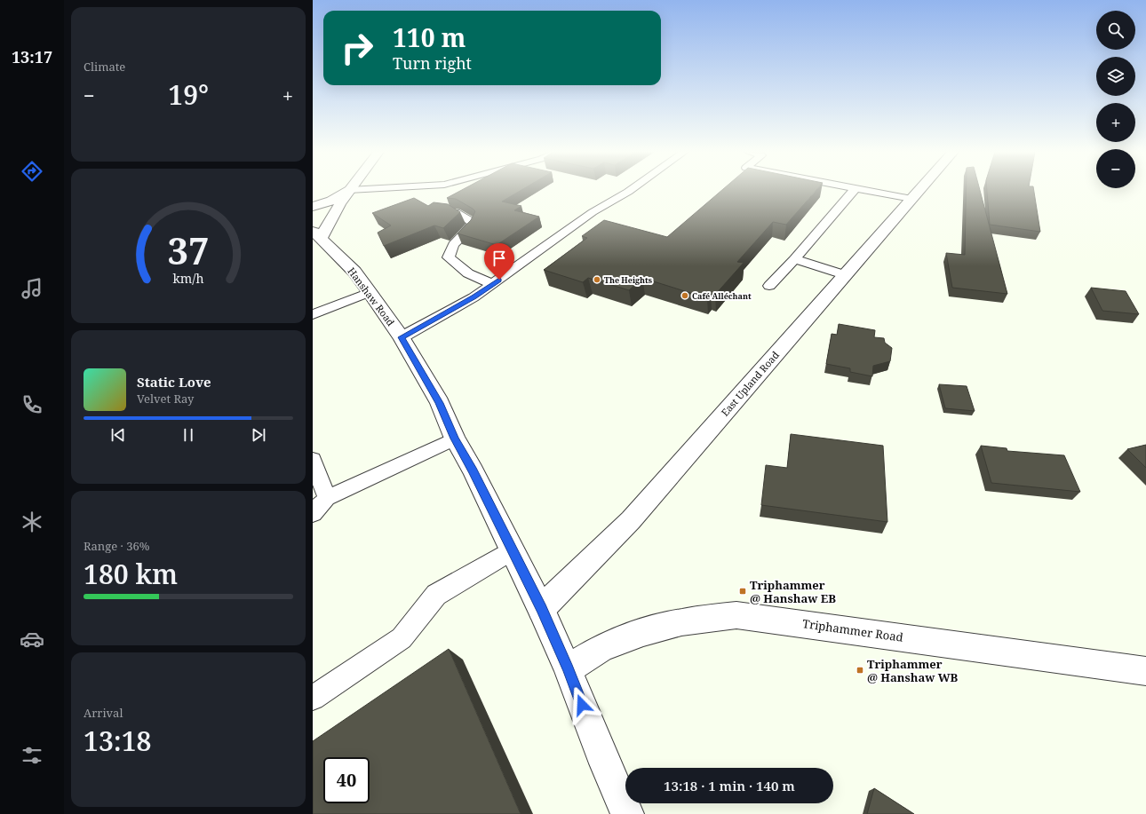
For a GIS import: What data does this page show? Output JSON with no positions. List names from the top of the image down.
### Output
{
  "streets": {
    "street": ["Hanshaw Road", "East Upland Road", "Triphammer Road"]
  },
  "crossings": [
    ["Hanshaw Road", "East Upland Road"],
    ["Hanshaw Road", "Triphammer Road"]
  ],
  "places": {
    "other": ["The Heights", "Café Alléchant"],
    "transit": ["Triphammer @ Hanshaw EB", "Triphammer @ Hanshaw WB"]
  },
  "page": {
    "tabs": "13:17",
    "tile": [
      "Climate",
      ["Range · 36%", "180 km"],
      ["Arrival", "13:18"]
    ],
    "map_buttons": ["+", "−"],
    "turn": ["110 m", "Turn right"],
    "heat": ["−", "19°", "+"],
    "song": ["Static Love", "Velvet Ray"],
    "limit": "40",
    "trip": "13:18 · 1 min · 140 m",
    "gauge": ["37", "km/h"]
  }
}
